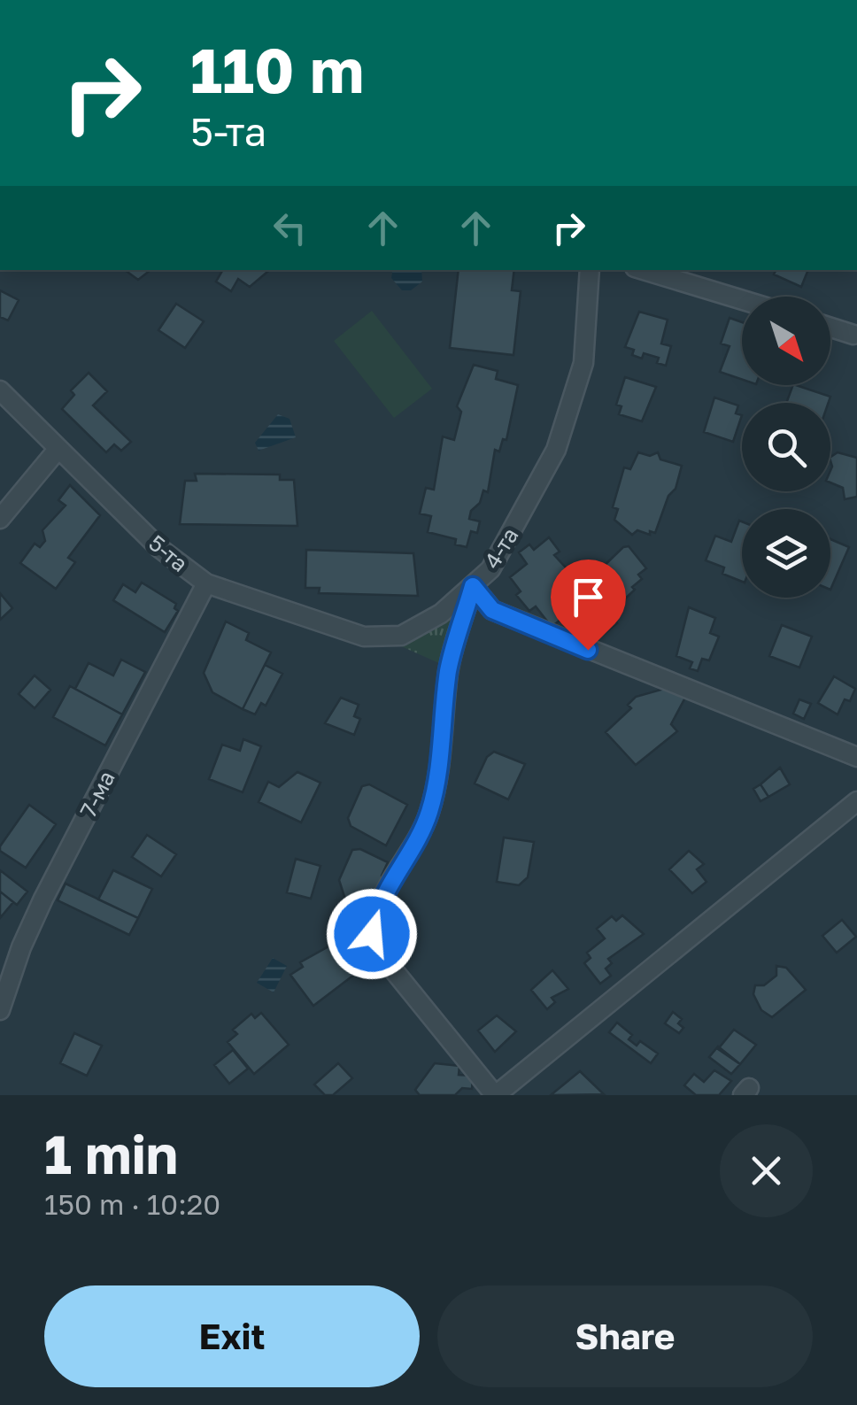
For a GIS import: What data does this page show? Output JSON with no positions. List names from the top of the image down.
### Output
{
  "streets": {
    "street": ["4-та", "5-та", "7-ма"]
  },
  "crossings": [
    ["4-та", "5-та"],
    ["5-та", "7-ма"]
  ],
  "north": "bottom right",
  "page": {
    "turn": ["110 m", "5-та"],
    "heading": ["1 min", "150 m · 10:20"],
    "buttons": ["Exit", "Share"]
  }
}
